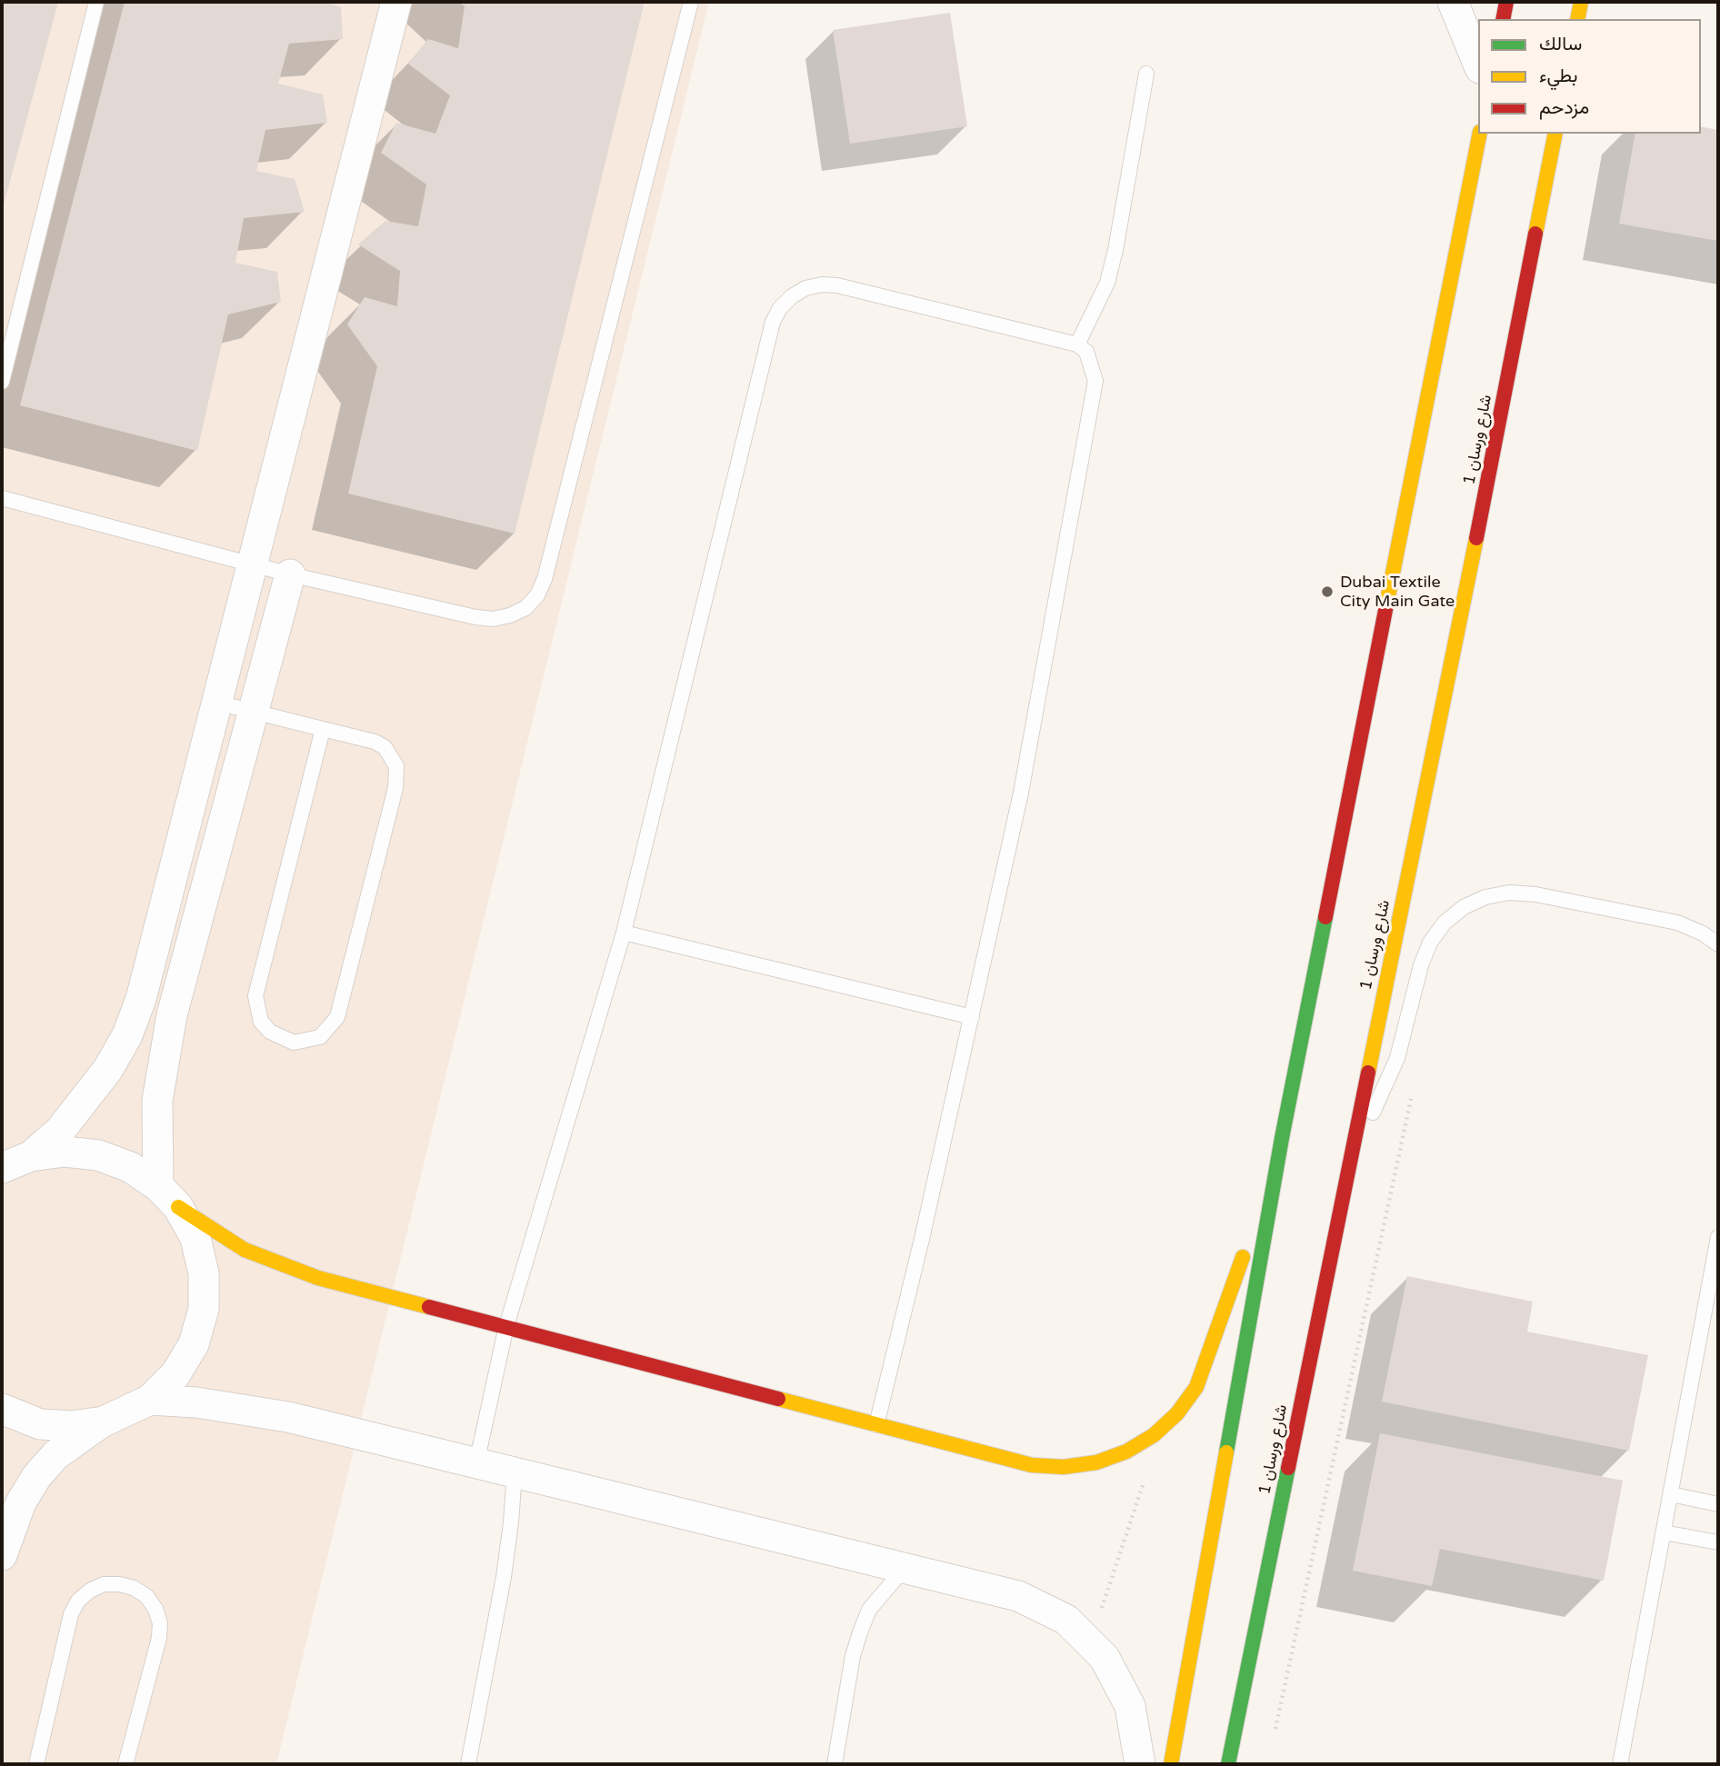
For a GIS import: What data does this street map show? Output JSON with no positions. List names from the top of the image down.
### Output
{
  "streets": {
    "street": ["شارع ورسان 1"]
  },
  "places": ["Dubai Textile City Main Gate"],
  "legend": ["سالك", "بطيء", "مزدحم"]
}
